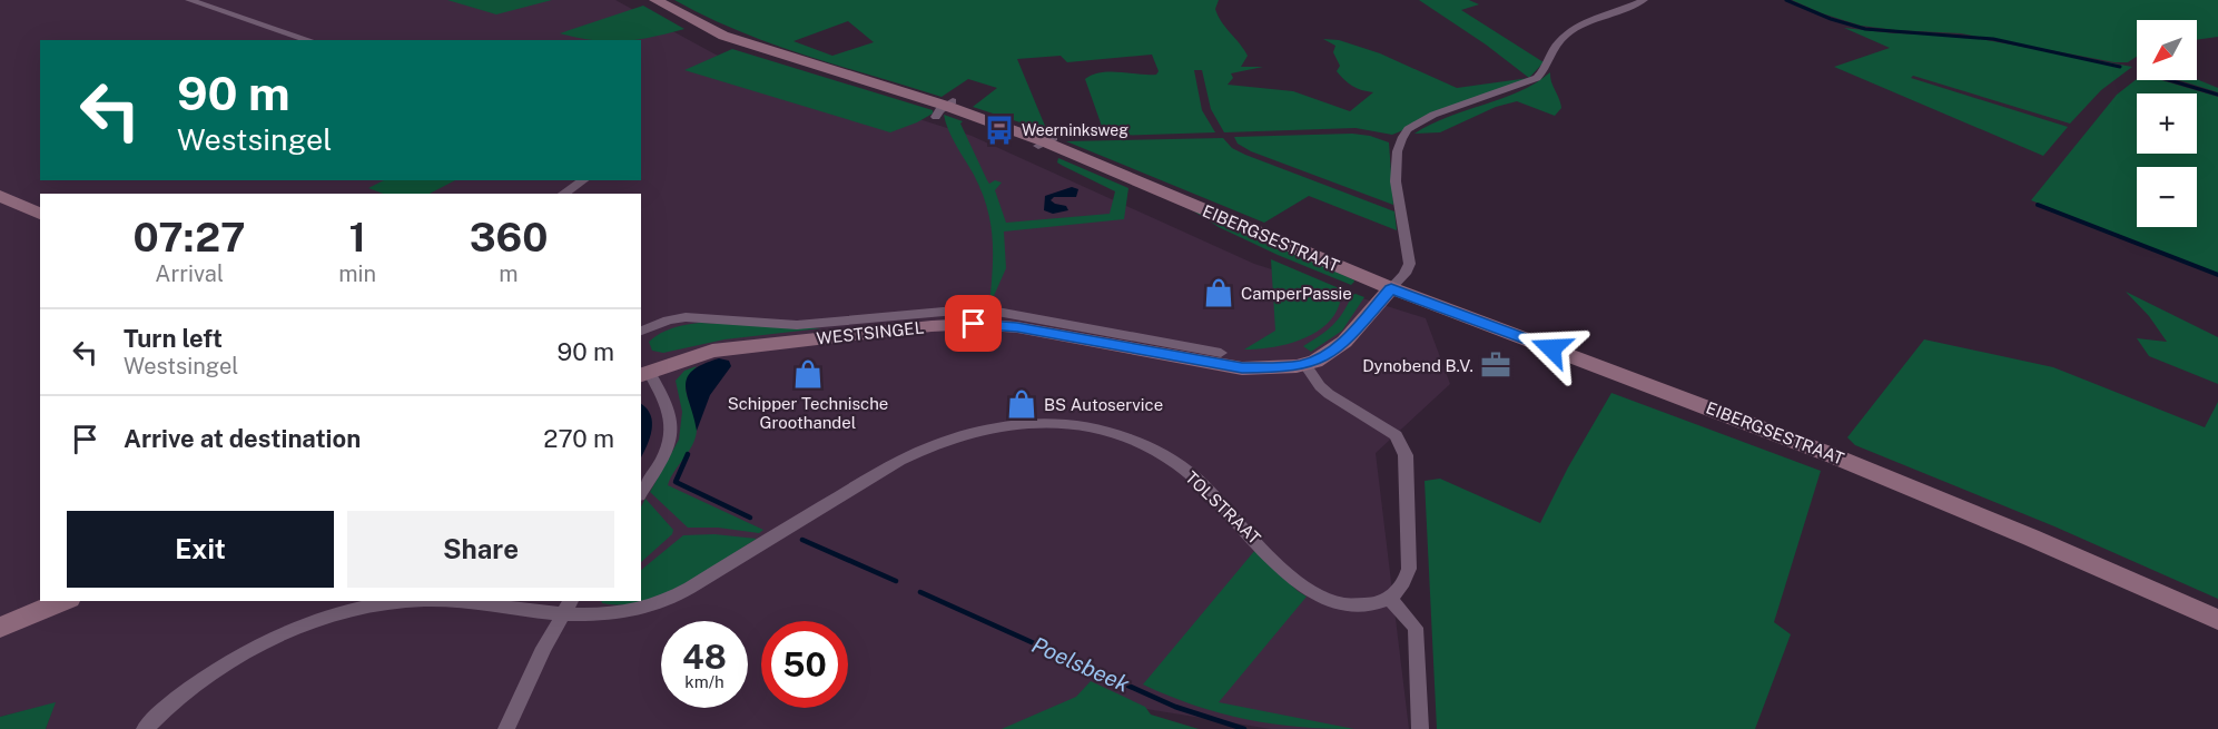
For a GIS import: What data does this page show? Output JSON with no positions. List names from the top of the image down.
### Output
{
  "streets": {
    "main road": ["EIBERGSESTRAAT", "WESTSINGEL"],
    "street": ["TOLSTRAAT"]
  },
  "crossings": [
    ["EIBERGSESTRAAT", "WESTSINGEL"]
  ],
  "water": ["Poelsbeek"],
  "places": {
    "bus stop": ["Weerninksweg"],
    "shop": ["CamperPassie", "Schipper Technische Groothandel", "BS Autoservice"],
    "office": ["Dynobend B.V."]
  },
  "north": "bottom left",
  "page": {
    "map_buttons": ["+", "−"],
    "turn": ["90 m", "Westsingel"],
    "eta": [
      "07:27",
      "Arrival",
      "1",
      "min",
      "360",
      "m"
    ],
    "list": [
      {
        "name": "Turn left",
        "note": "Westsingel",
        "value": "90 m"
      },
      {
        "name": "Arrive at destination",
        "value": "270 m"
      }
    ],
    "buttons": ["Exit", "Share"],
    "speed": "48 km/h",
    "limit": "50"
  }
}
